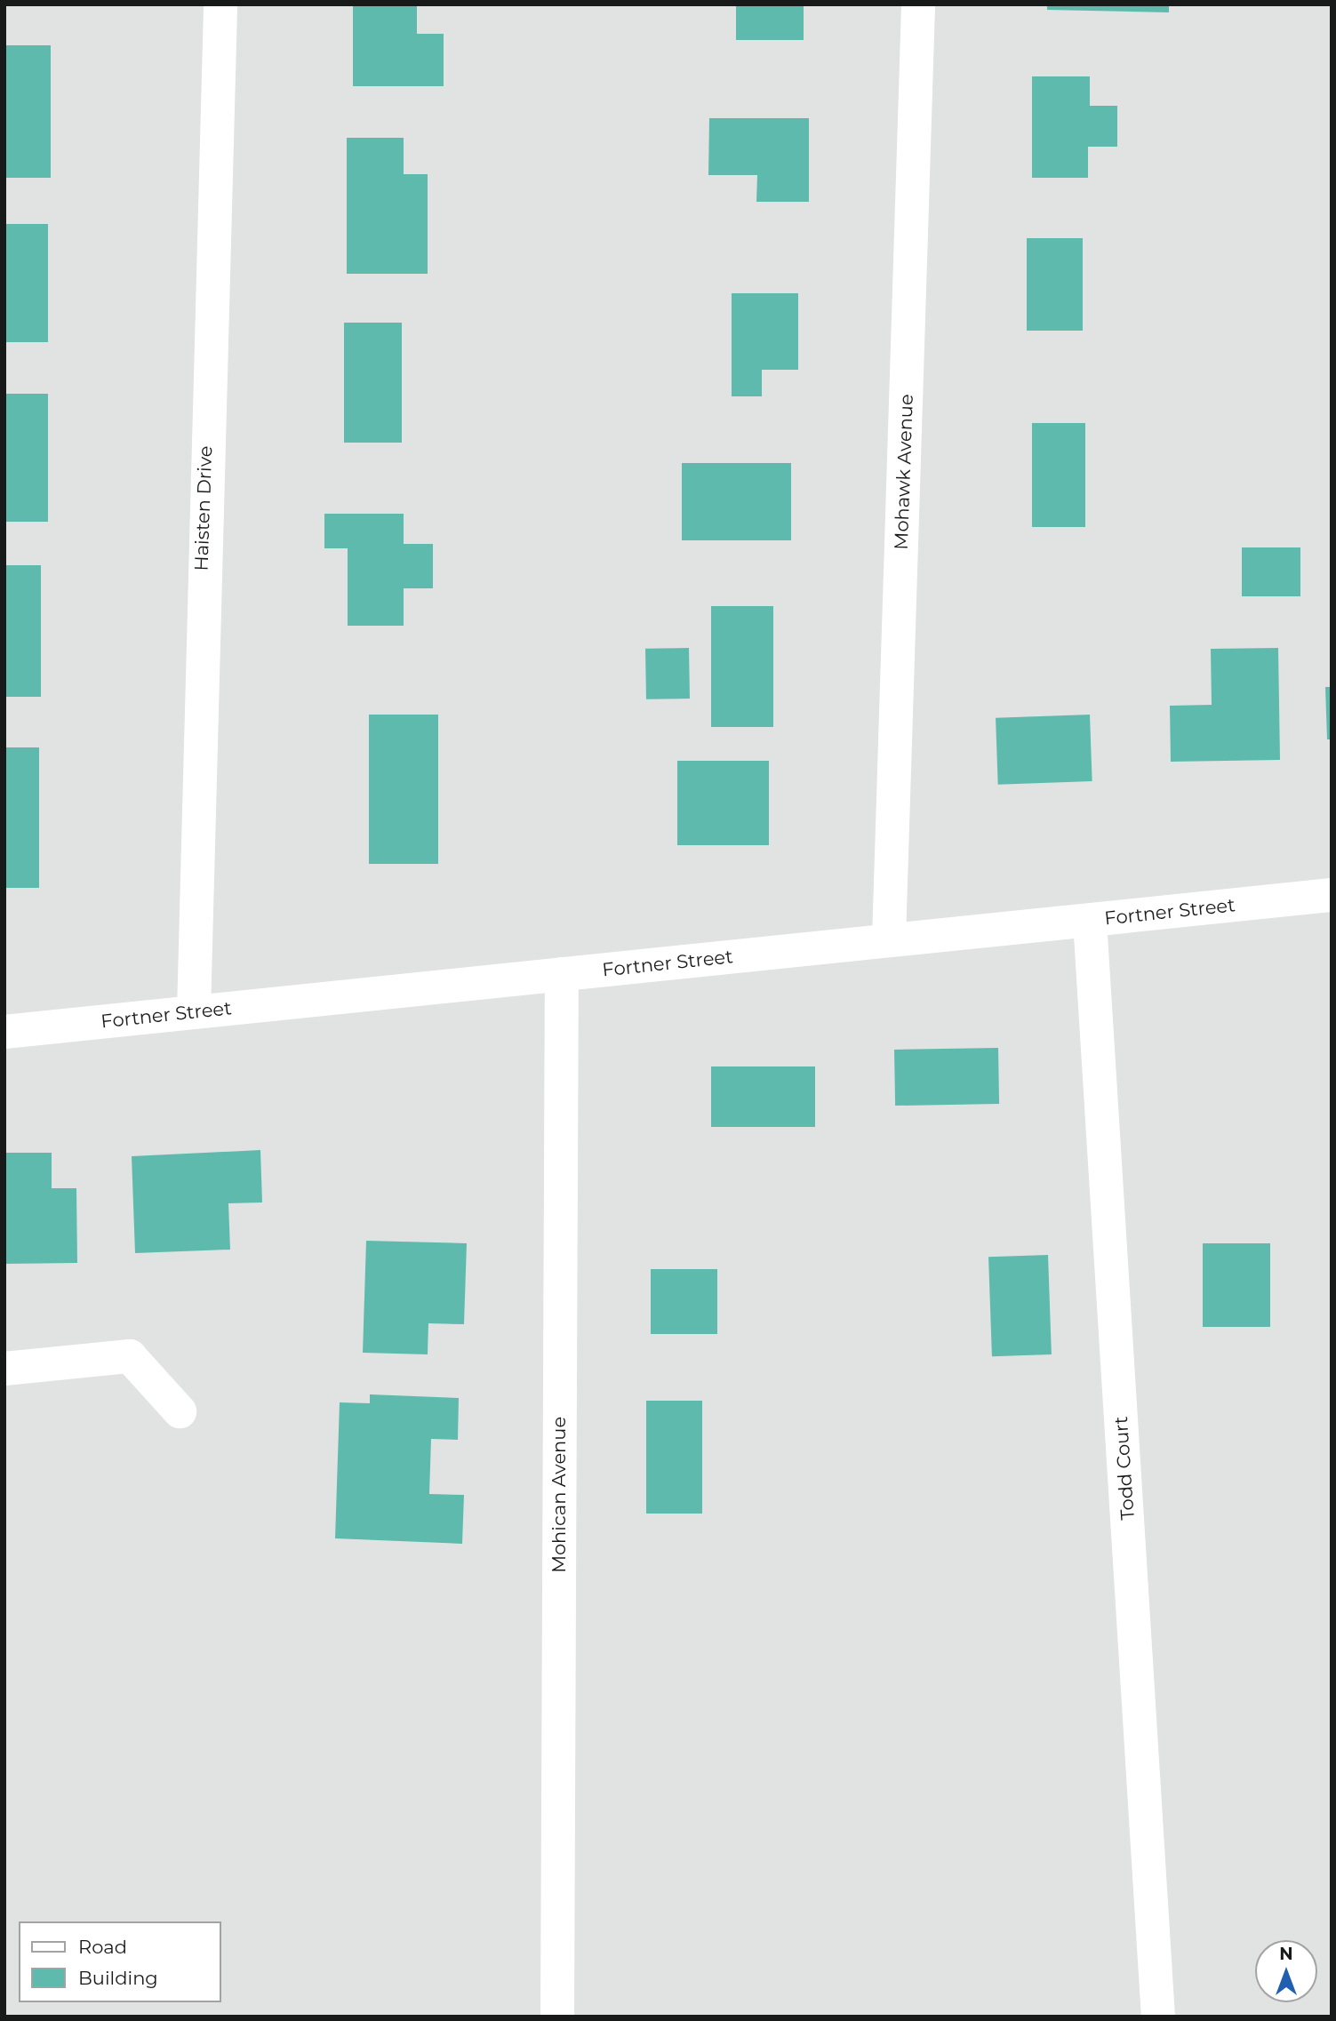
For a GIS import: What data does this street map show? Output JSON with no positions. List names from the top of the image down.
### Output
{
  "streets": {
    "street": [
      "Mohawk Avenue",
      "Haisten Drive",
      "Fortner Street",
      "Todd Court",
      "Mohican Avenue"
    ]
  },
  "crossings": [
    ["Mohawk Avenue", "Fortner Street"],
    ["Haisten Drive", "Fortner Street"],
    ["Fortner Street", "Todd Court"],
    ["Fortner Street", "Mohican Avenue"]
  ],
  "legend": ["Road", "Building"],
  "north": "top"
}
